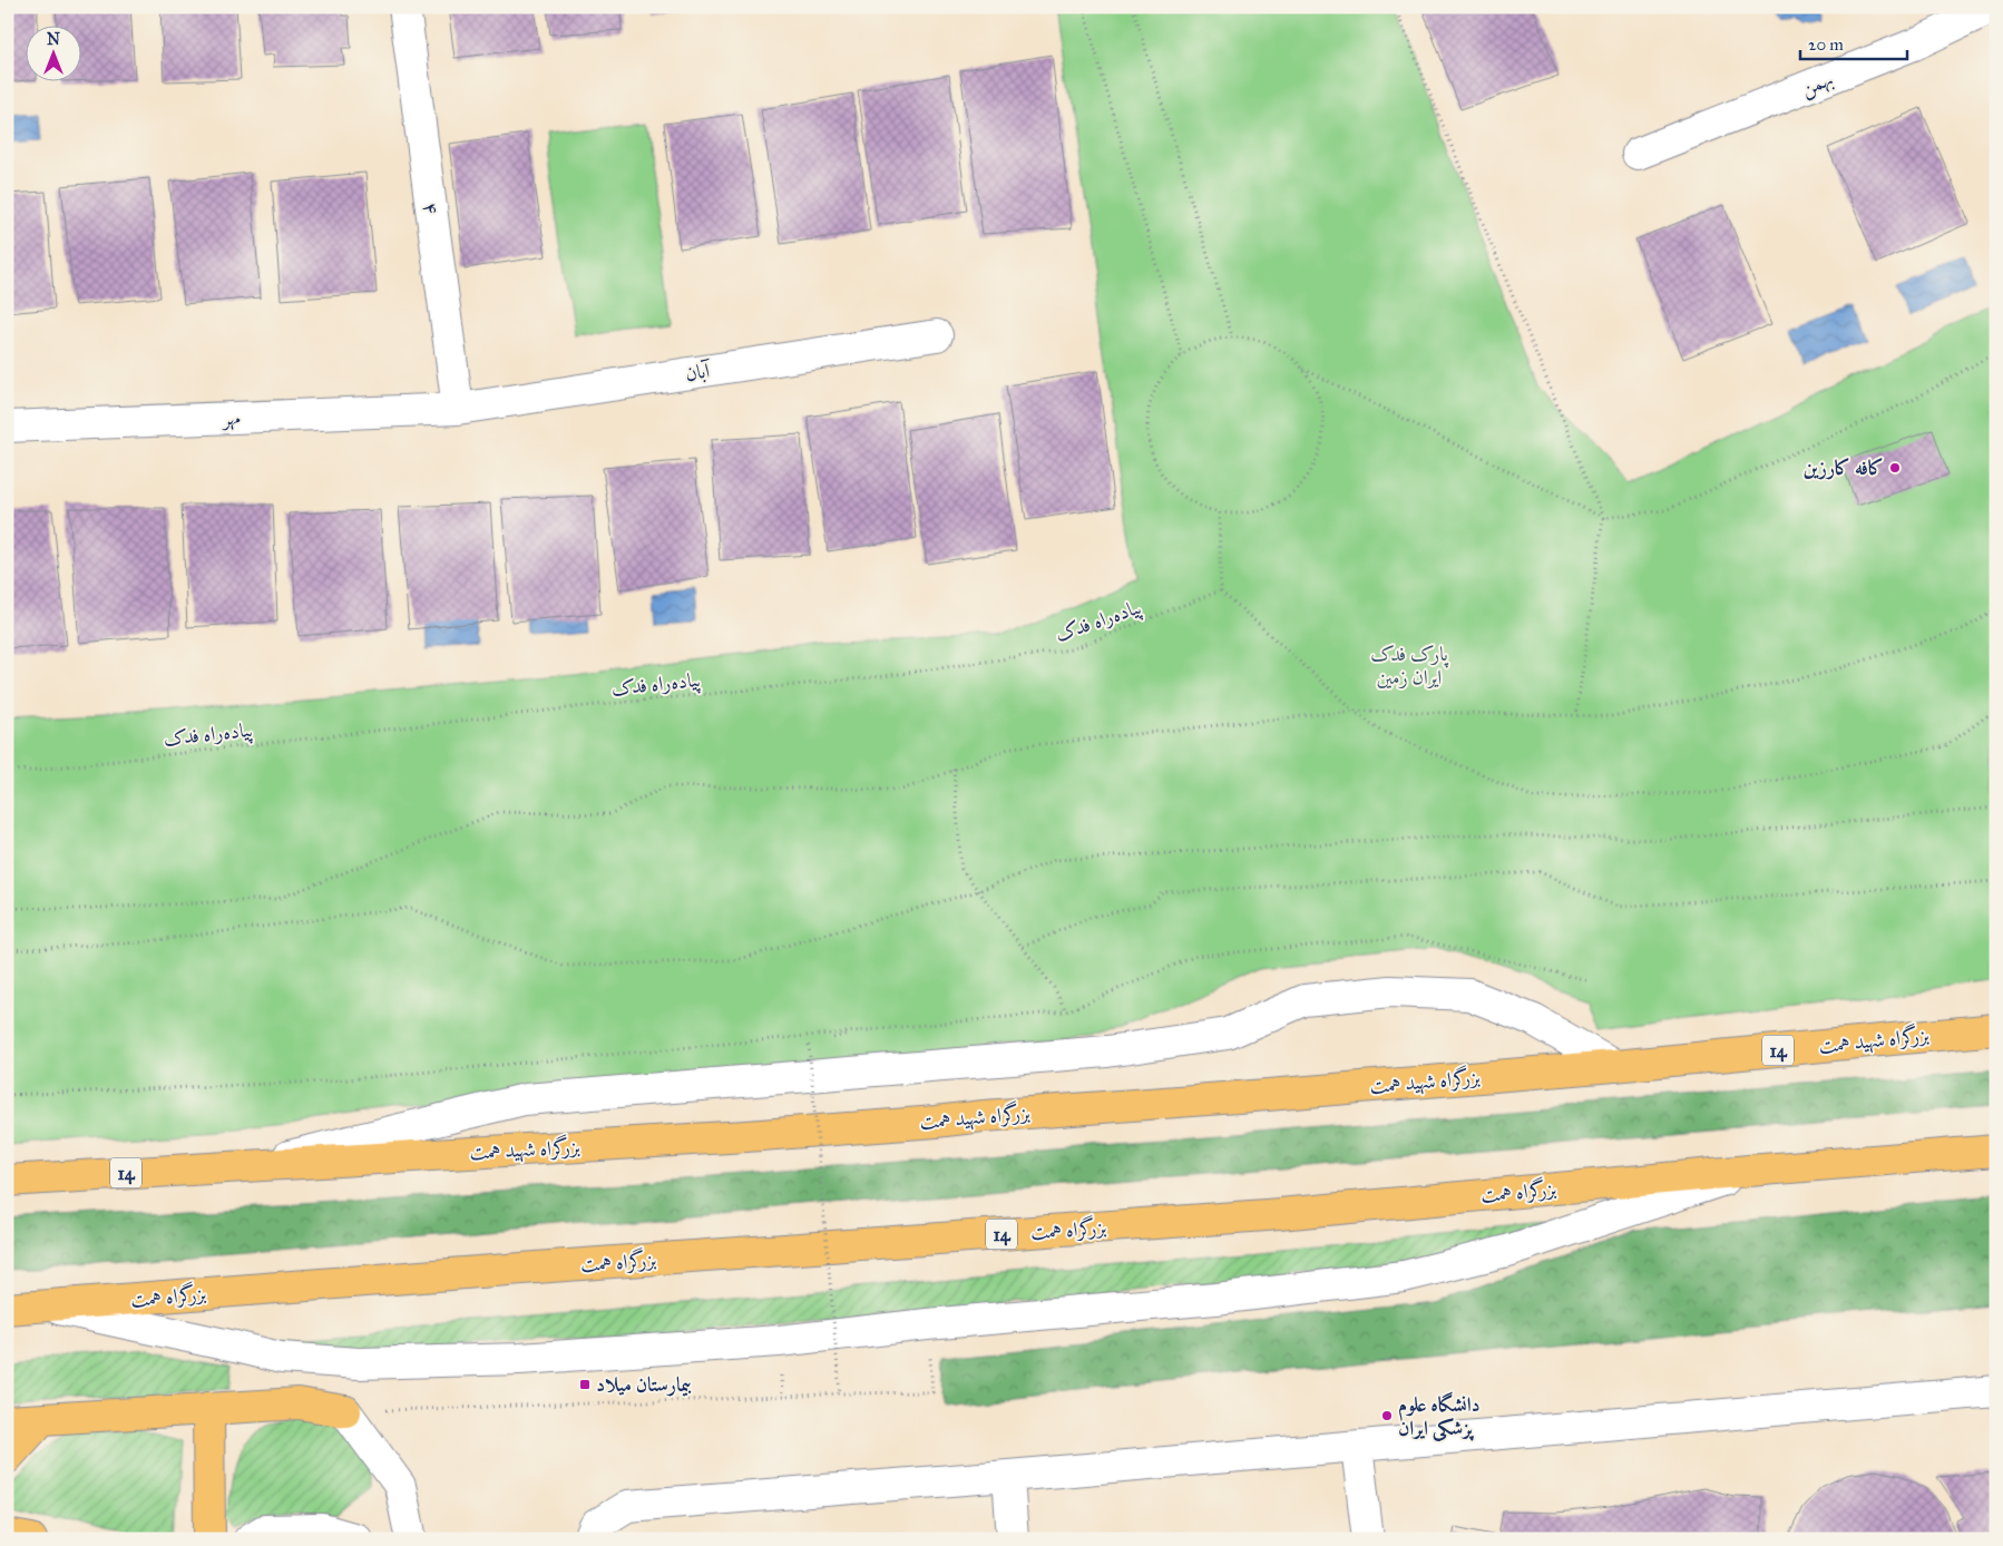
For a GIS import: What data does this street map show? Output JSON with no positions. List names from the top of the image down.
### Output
{
  "streets": {
    "main road": ["بزرگراه شهید همت", "14", "بزرگراه همت"],
    "street": [
      "بهمن",
      "۴",
      "آبان",
      "مهر"
    ],
    "path": ["پیاده‌راه فدک"]
  },
  "crossings": [
    ["۴", "آبان"],
    ["۴", "مهر"],
    ["آبان", "مهر"],
    ["بزرگراه شهید همت", "14"]
  ],
  "parks": ["پارک فدک ایران زمین"],
  "places": {
    "other": ["کافه کارزین", "دانشگاه علوم پزشکی ایران"],
    "transit": ["بیمارستان میلاد"]
  },
  "scale_bar": "20 m",
  "north": "top"
}
